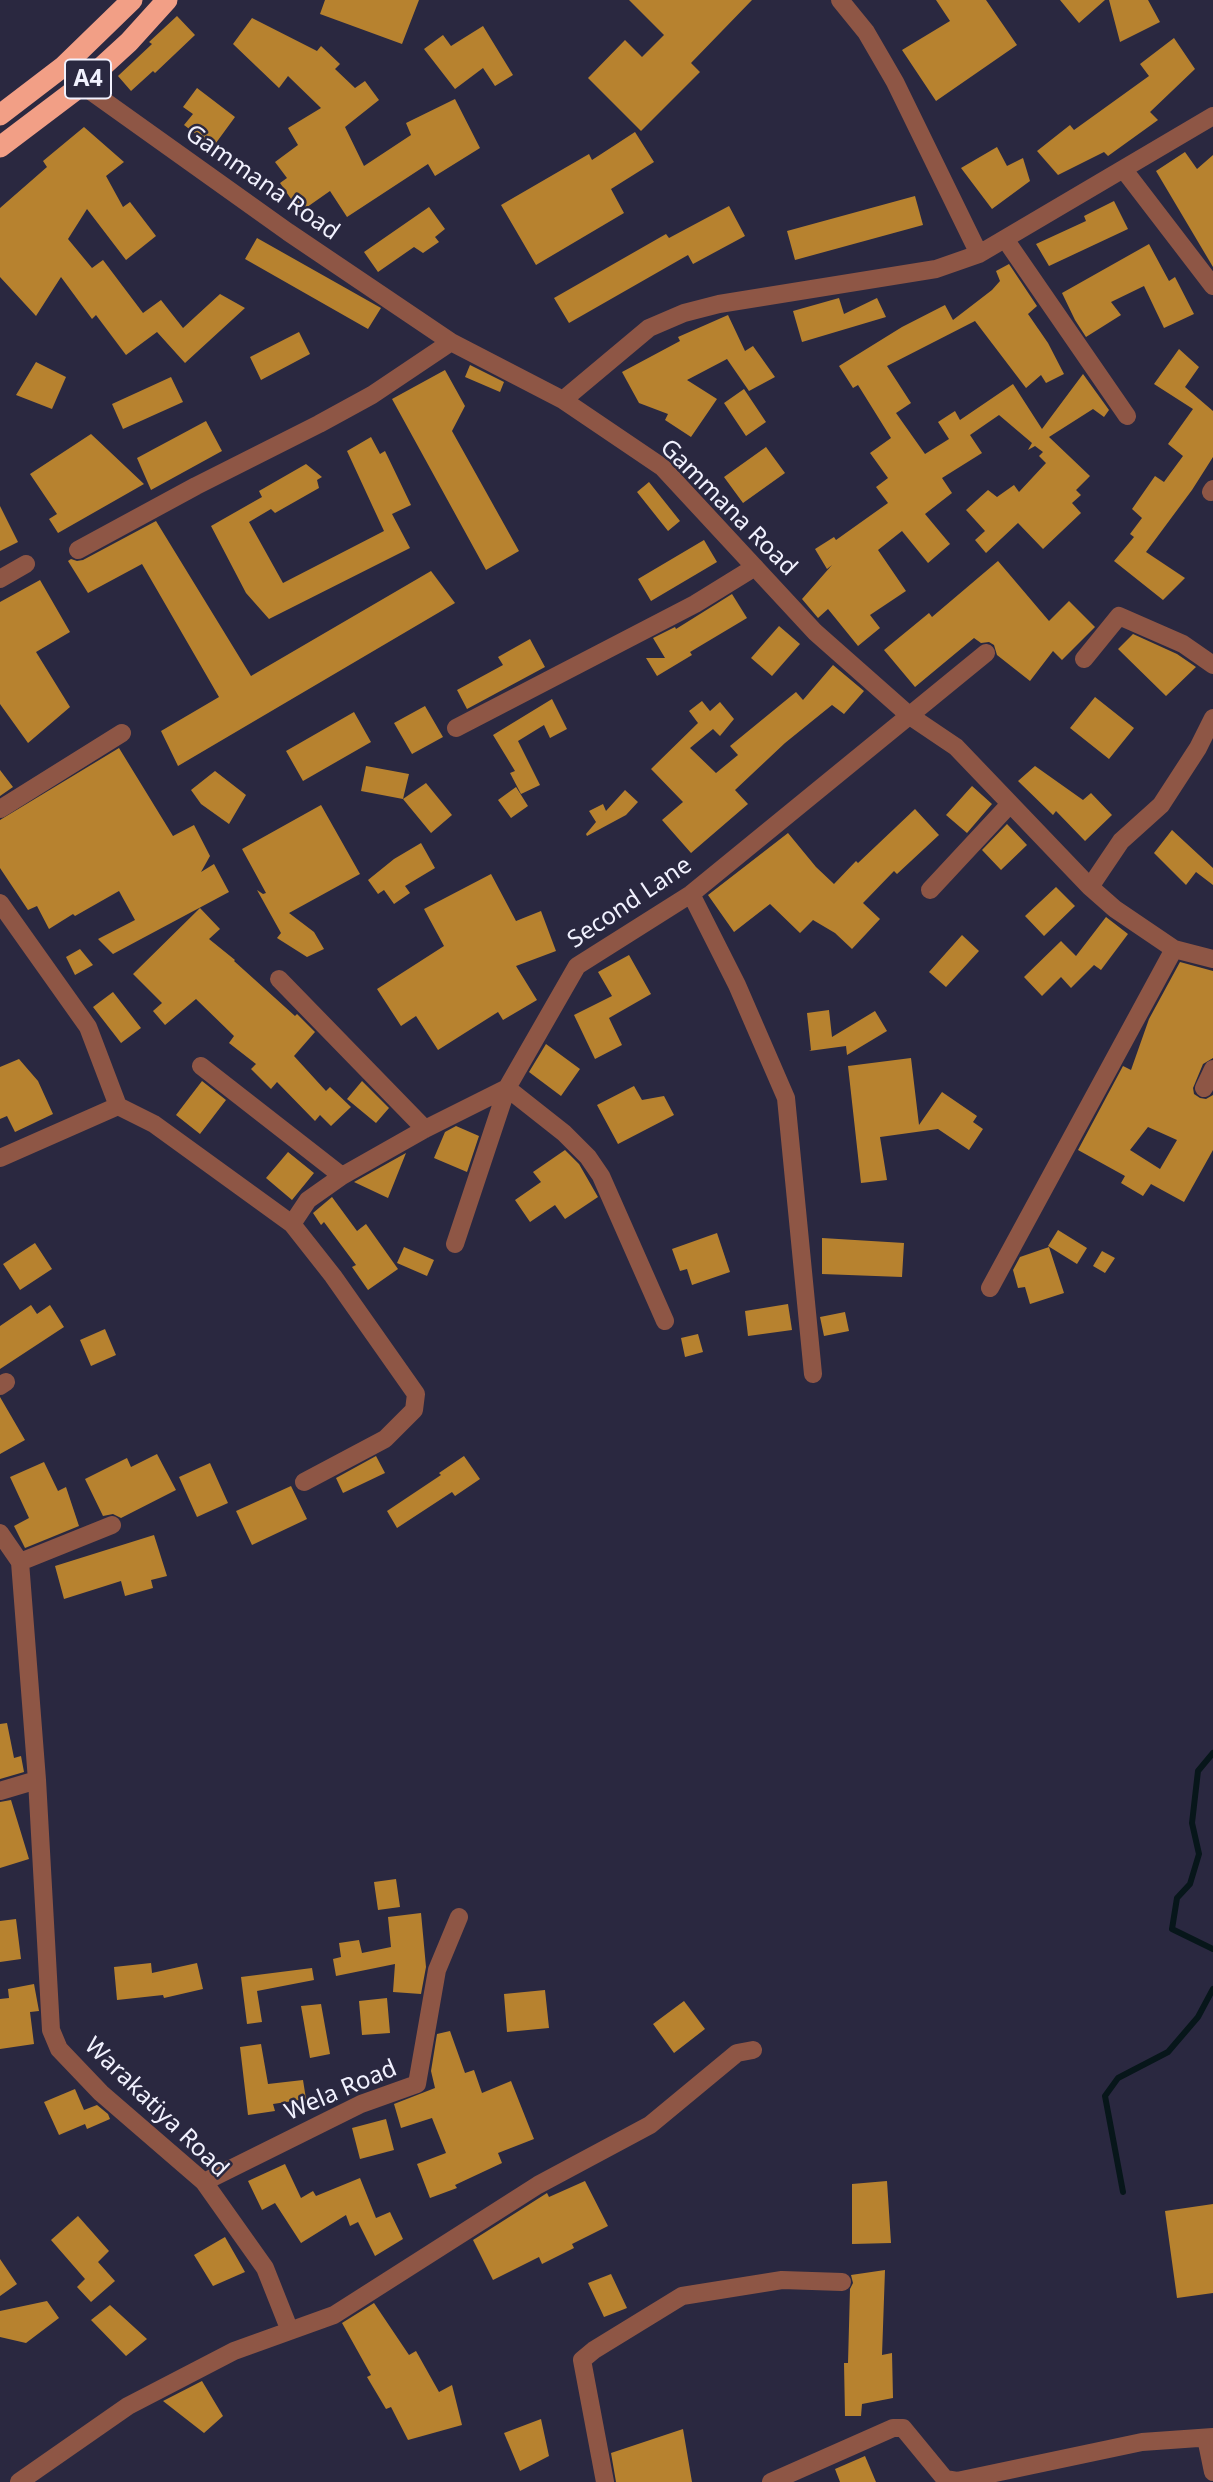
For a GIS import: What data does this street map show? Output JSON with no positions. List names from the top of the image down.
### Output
{
  "streets": {
    "highway": ["A4"],
    "street": [
      "Gammana Road",
      "Second Lane",
      "Wela Road",
      "Warakatiya Road"
    ]
  },
  "crossings": [
    ["A4", "Gammana Road"],
    ["Gammana Road", "Second Lane"],
    ["Wela Road", "Warakatiya Road"]
  ]
}
